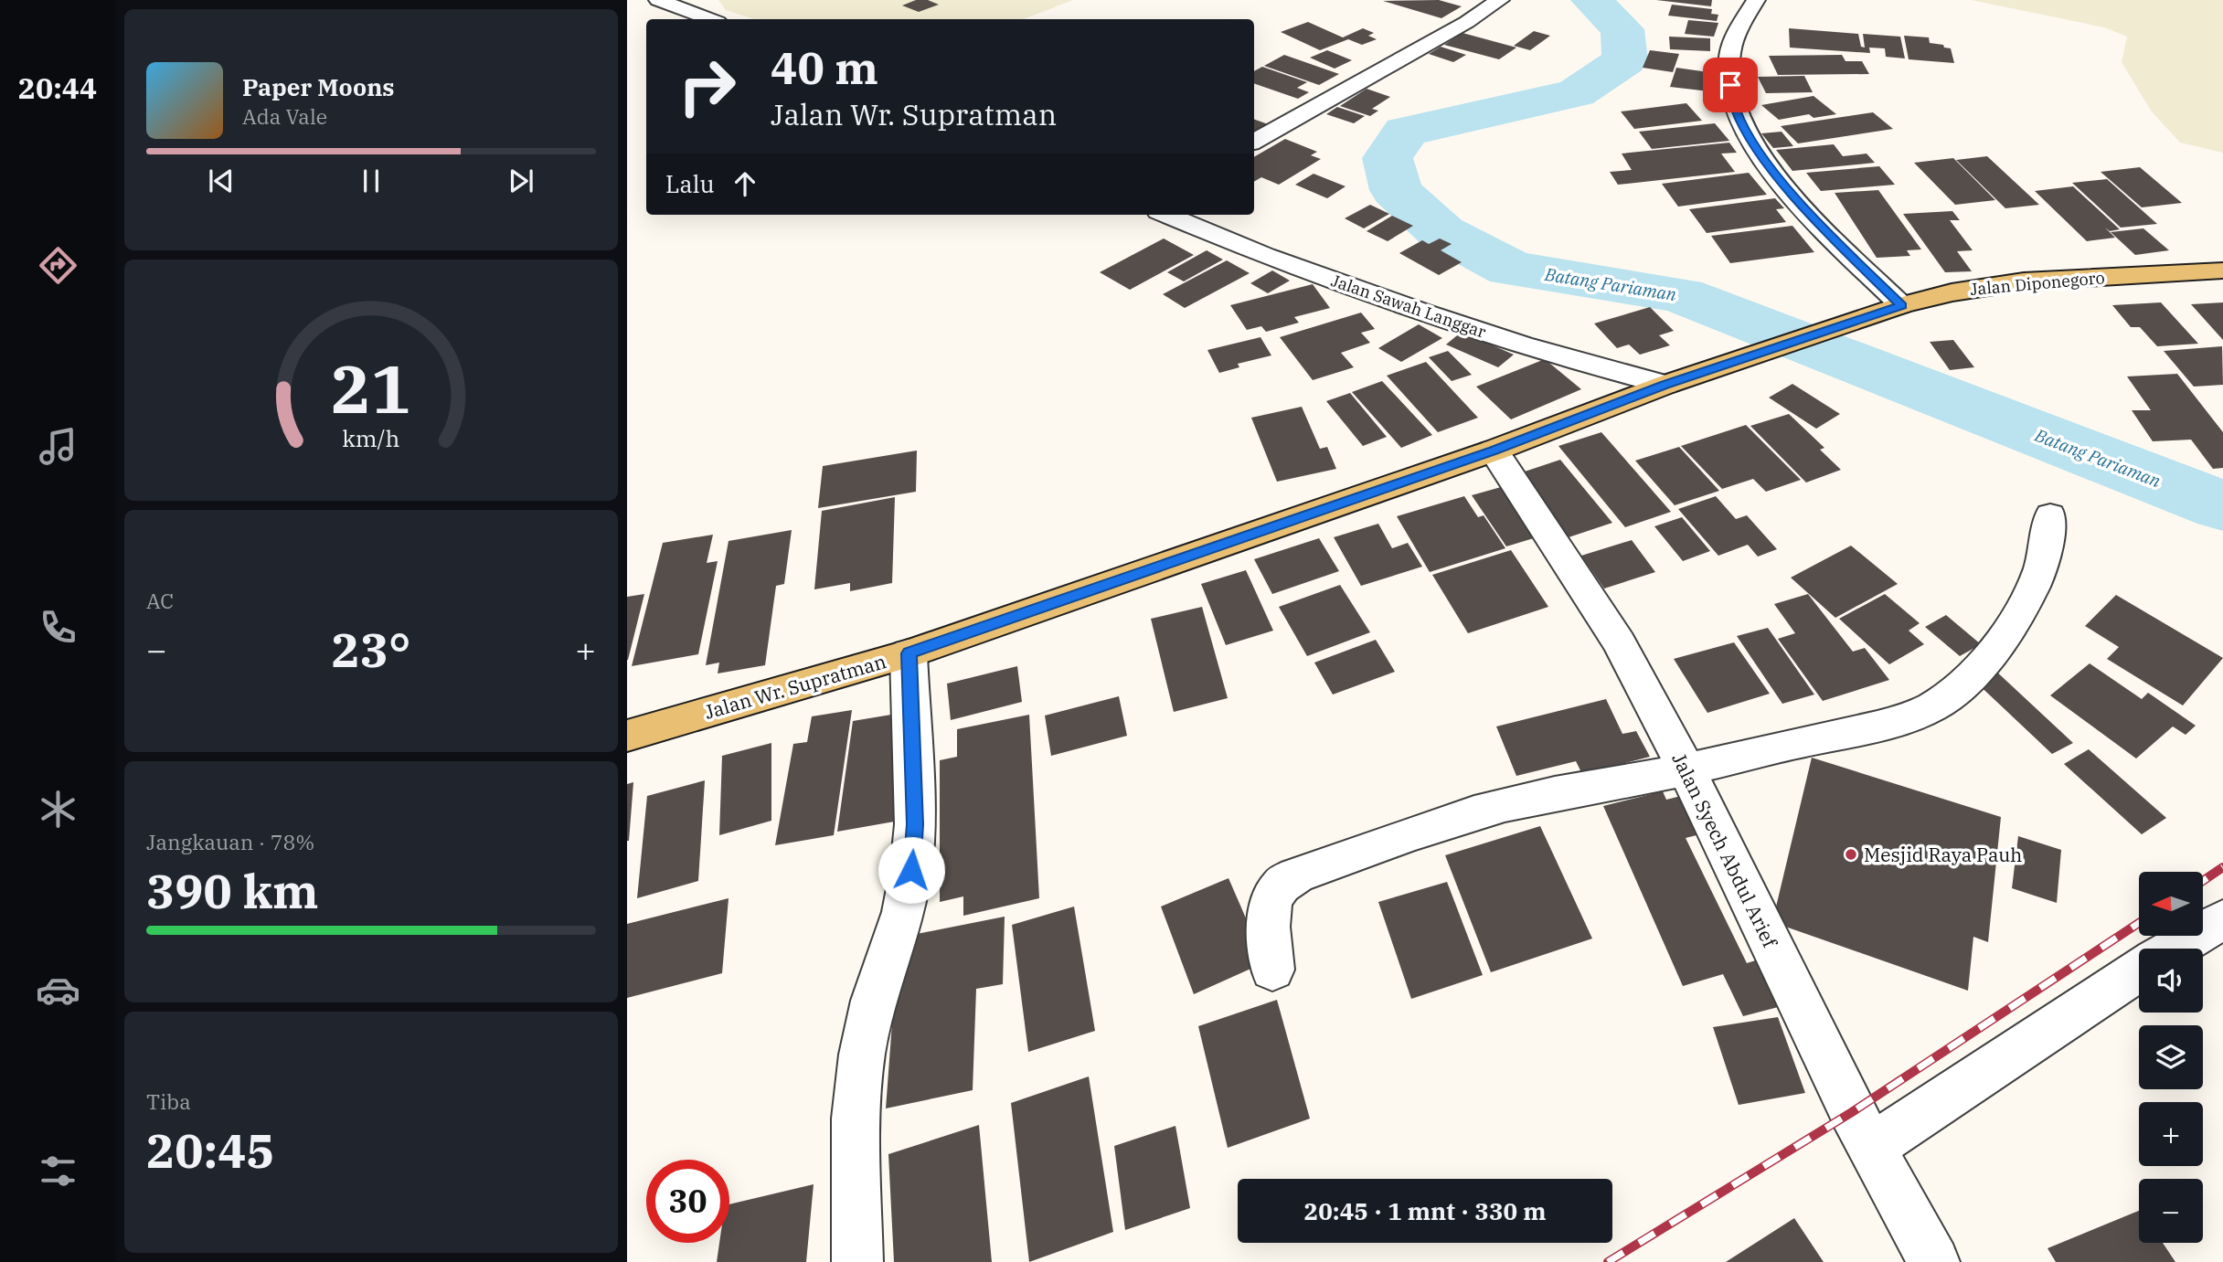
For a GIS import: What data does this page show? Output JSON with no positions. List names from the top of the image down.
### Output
{
  "streets": {
    "main road": ["Jalan Diponegoro", "Jalan Wr. Supratman"],
    "street": ["Jalan Sawah Langgar", "Jalan Syech Abdul Arief"]
  },
  "crossings": [
    ["Jalan Diponegoro", "Jalan Wr. Supratman"],
    ["Jalan Sawah Langgar", "Jalan Wr. Supratman"],
    ["Jalan Wr. Supratman", "Jalan Syech Abdul Arief"]
  ],
  "water": ["Batang Pariaman"],
  "places": ["Mesjid Raya Pauh"],
  "north": "left",
  "page": {
    "tabs": "20:44",
    "turn": ["40 m", "Jalan Wr. Supratman"],
    "song": ["Paper Moons", "Ada Vale"],
    "then": "Lalu",
    "tile": [
      "AC",
      ["Jangkauan · 78%", "390 km"],
      ["Tiba", "20:45"]
    ],
    "heat": ["−", "23°", "+"],
    "map_buttons": ["+", "−"],
    "limit": "30",
    "trip": "20:45 · 1 mnt · 330 m",
    "gauge": ["21", "km/h"]
  }
}
